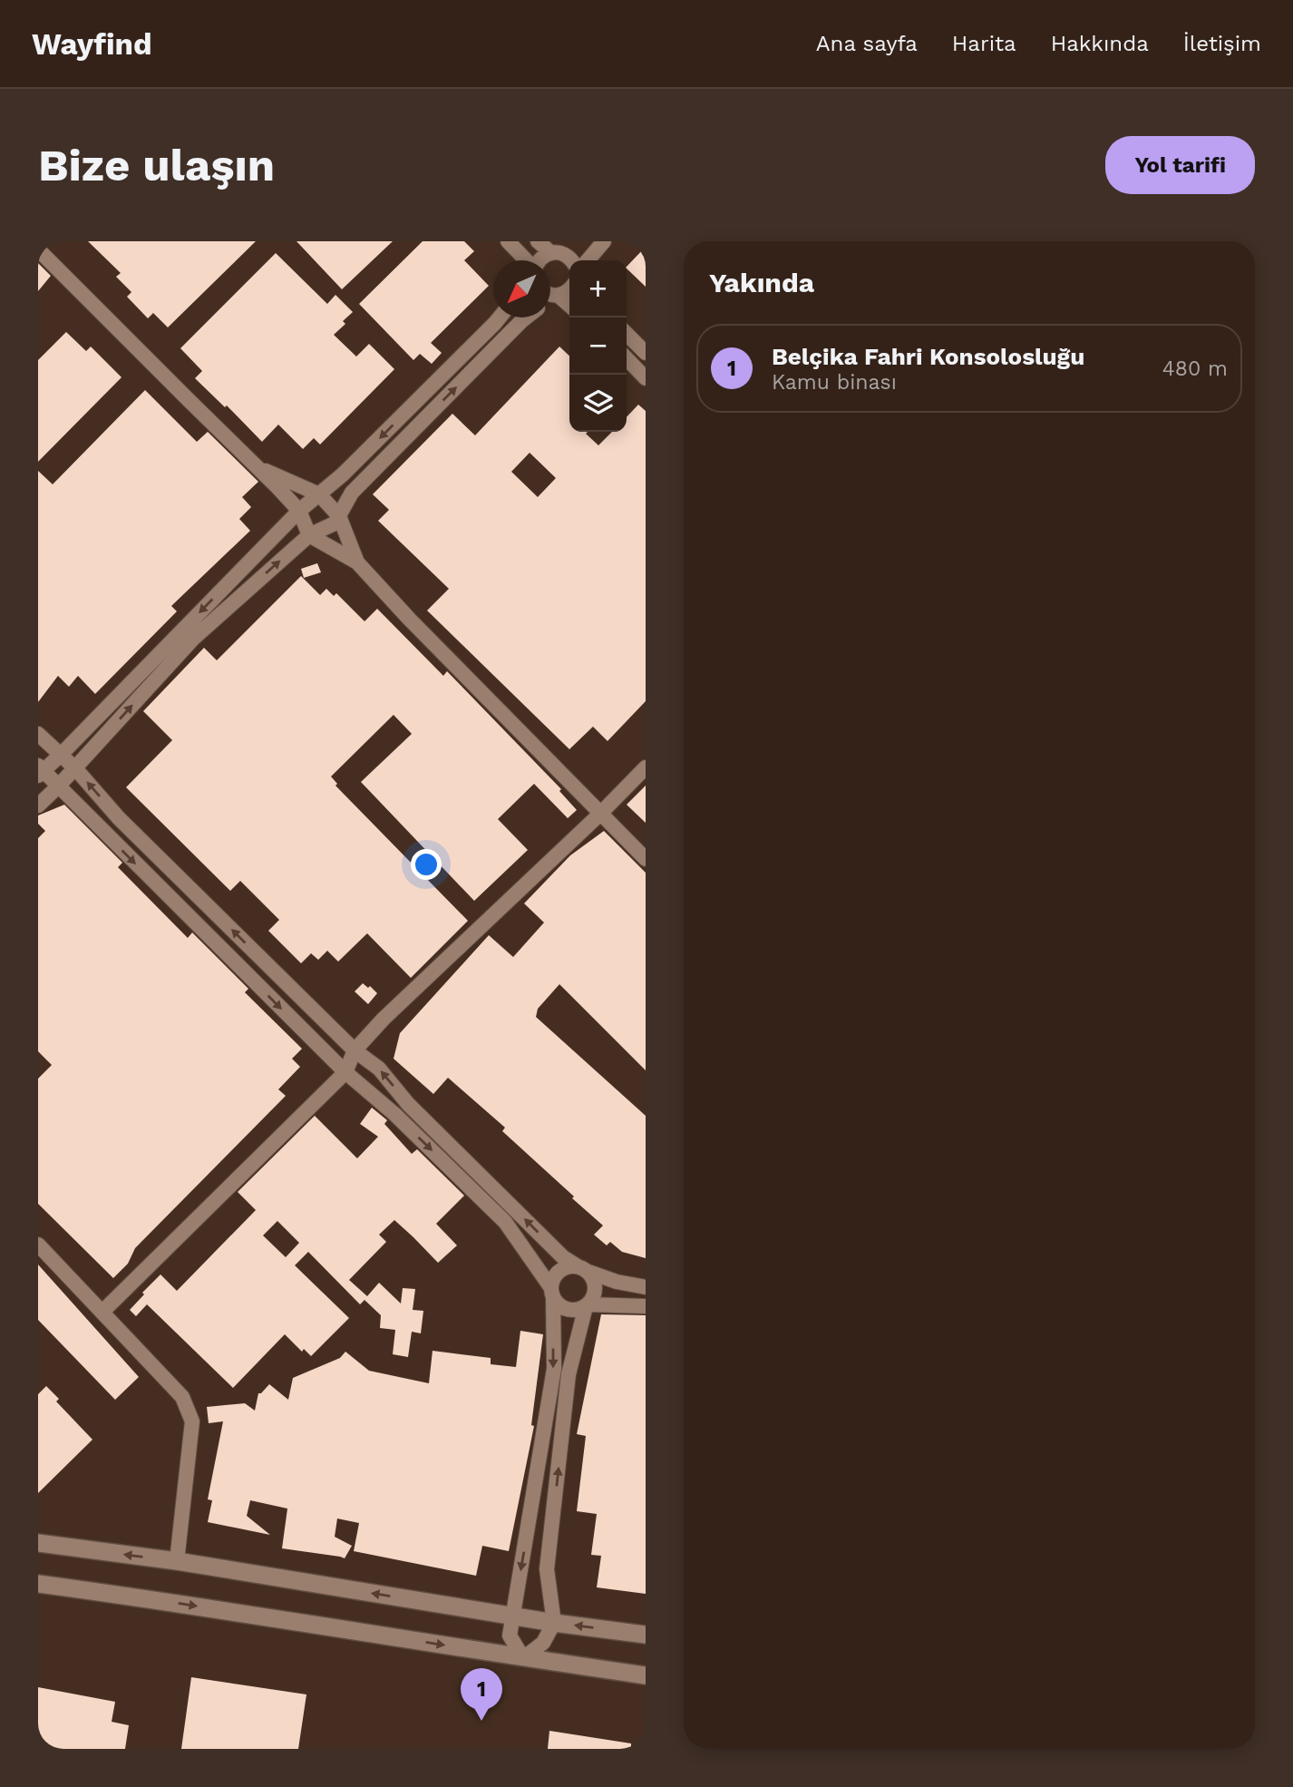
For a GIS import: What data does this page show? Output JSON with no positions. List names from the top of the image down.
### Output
{
  "north": "bottom left",
  "page": {
    "header": "Wayfind",
    "nav": [
      "Ana sayfa",
      "Harita",
      "Hakkında",
      "İletişim"
    ],
    "buttons": "Yol tarifi",
    "title": "Bize ulaşın",
    "heading": "Yakında",
    "map_buttons": ["+", "−"],
    "list": [
      {
        "mark": "1",
        "name": "Belçika Fahri Konsolosluğu",
        "note": "Kamu binası",
        "value": "480 m"
      }
    ],
    "pins": "1"
  }
}
